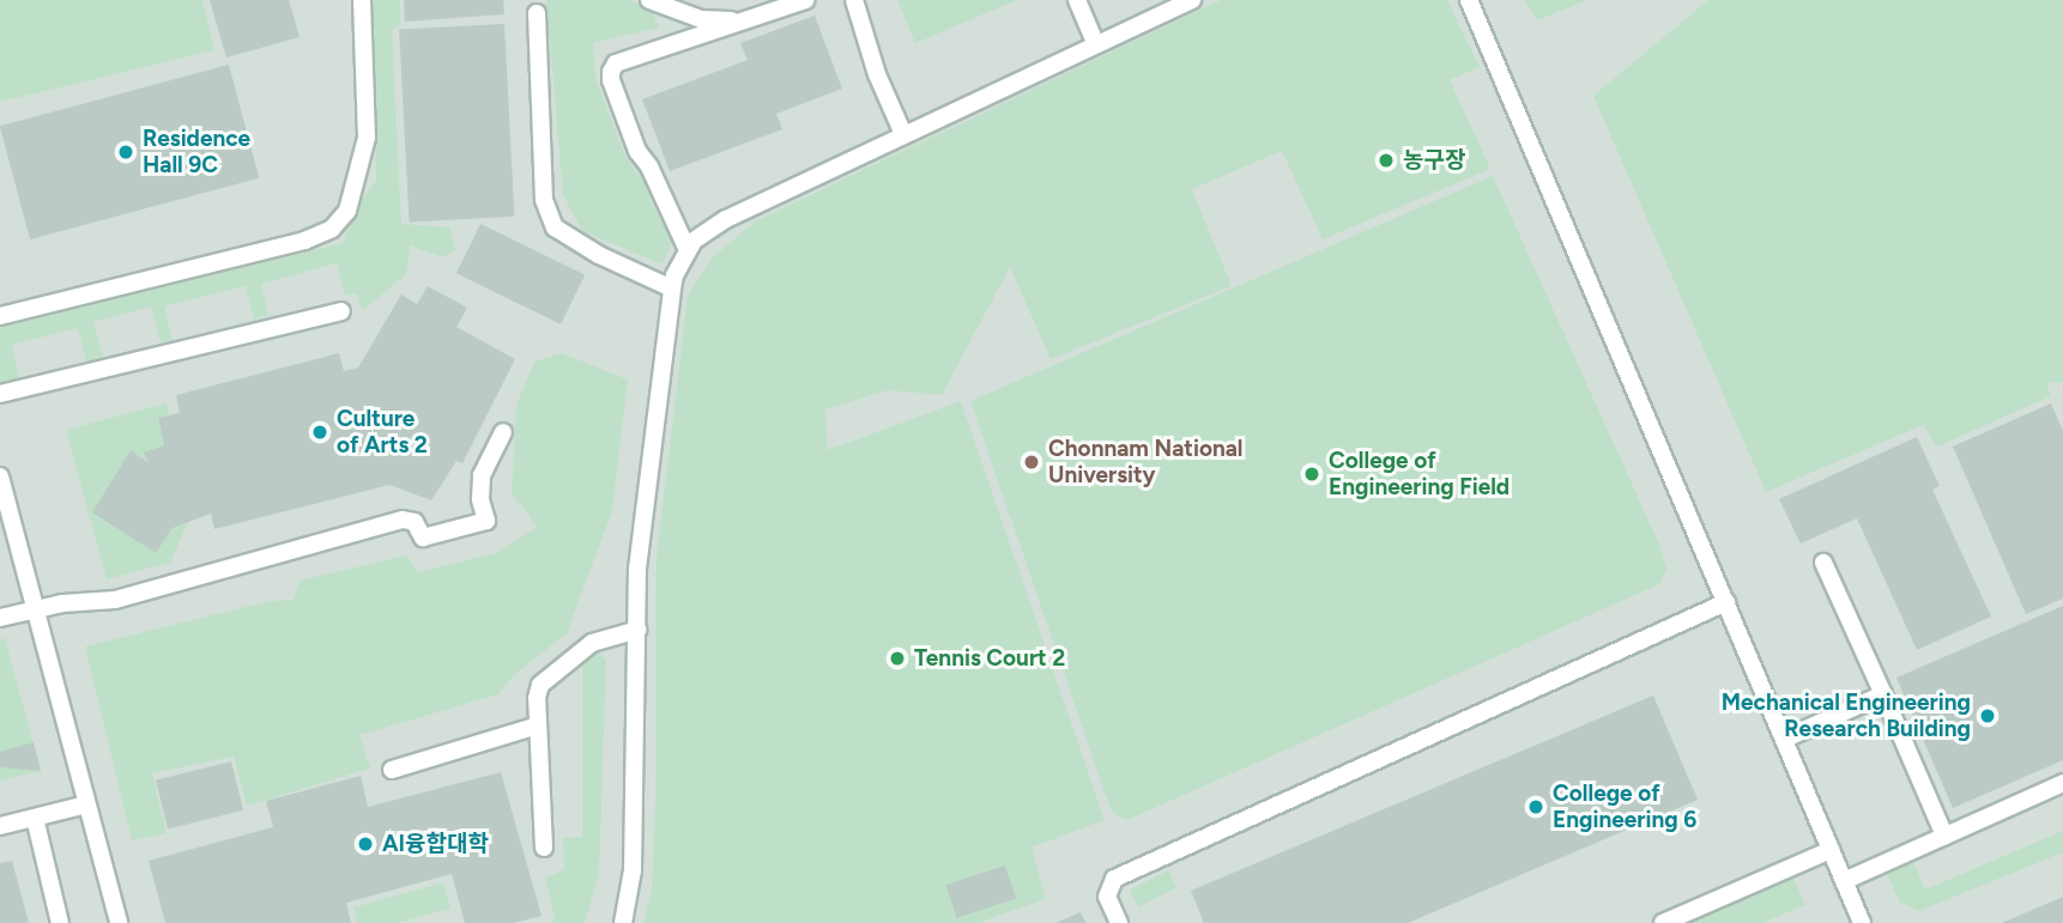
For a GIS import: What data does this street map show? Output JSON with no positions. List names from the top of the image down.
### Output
{
  "places": [
    "Residence Hall 9C",
    "농구장",
    "Culture of Arts 2",
    "Chonnam National University",
    "College of Engineering Field",
    "Tennis Court 2",
    "Mechanical Engineering Research Building",
    "College of Engineering 6",
    "AI융합대학"
  ]
}
